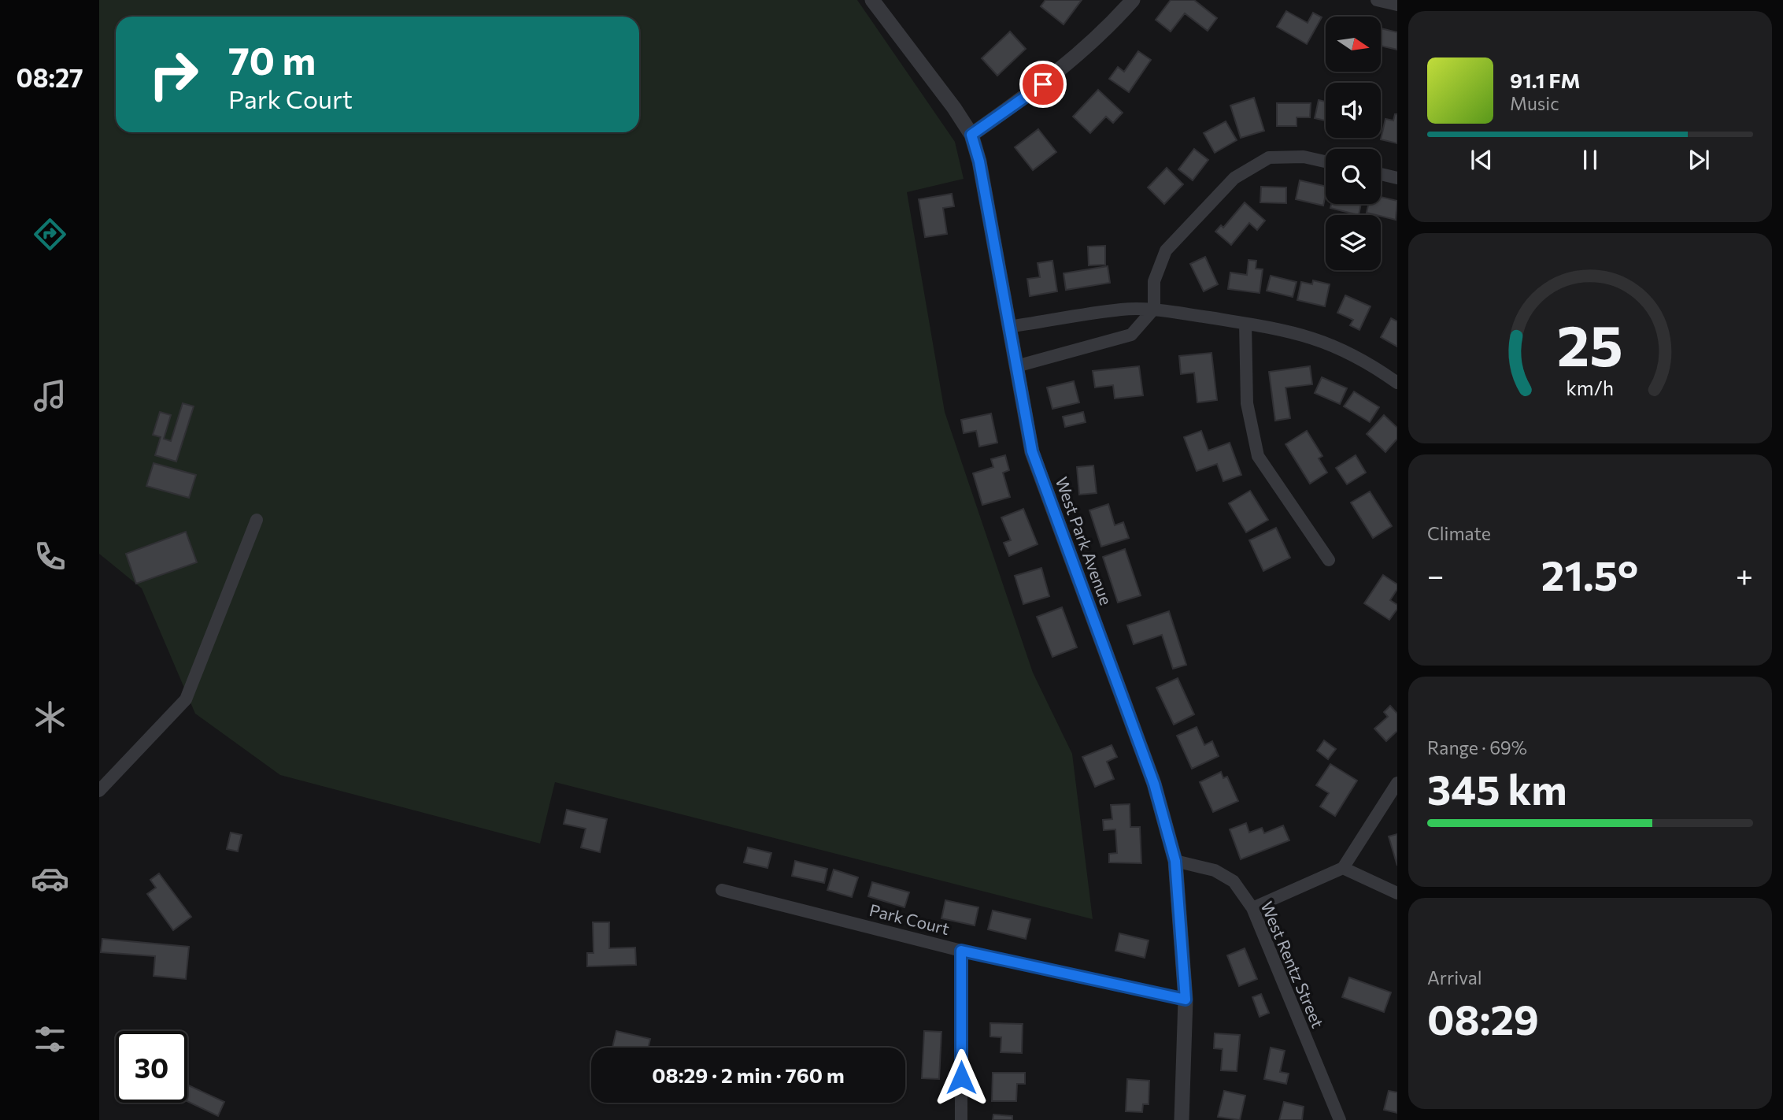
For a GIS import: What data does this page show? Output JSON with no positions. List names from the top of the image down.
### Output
{
  "streets": {
    "street": ["West Park Avenue", "Park Court", "West Rentz Street"]
  },
  "crossings": [
    ["West Park Avenue", "Park Court"],
    ["West Park Avenue", "West Rentz Street"]
  ],
  "north": "right",
  "page": {
    "tabs": "08:27",
    "turn": ["70 m", "Park Court"],
    "song": ["91.1 FM", "Music"],
    "tile": [
      "Climate",
      ["Range · 69%", "345 km"],
      ["Arrival", "08:29"]
    ],
    "heat": ["−", "21.5°", "+"],
    "limit": "30",
    "trip": "08:29 · 2 min · 760 m",
    "gauge": ["25", "km/h"]
  }
}
